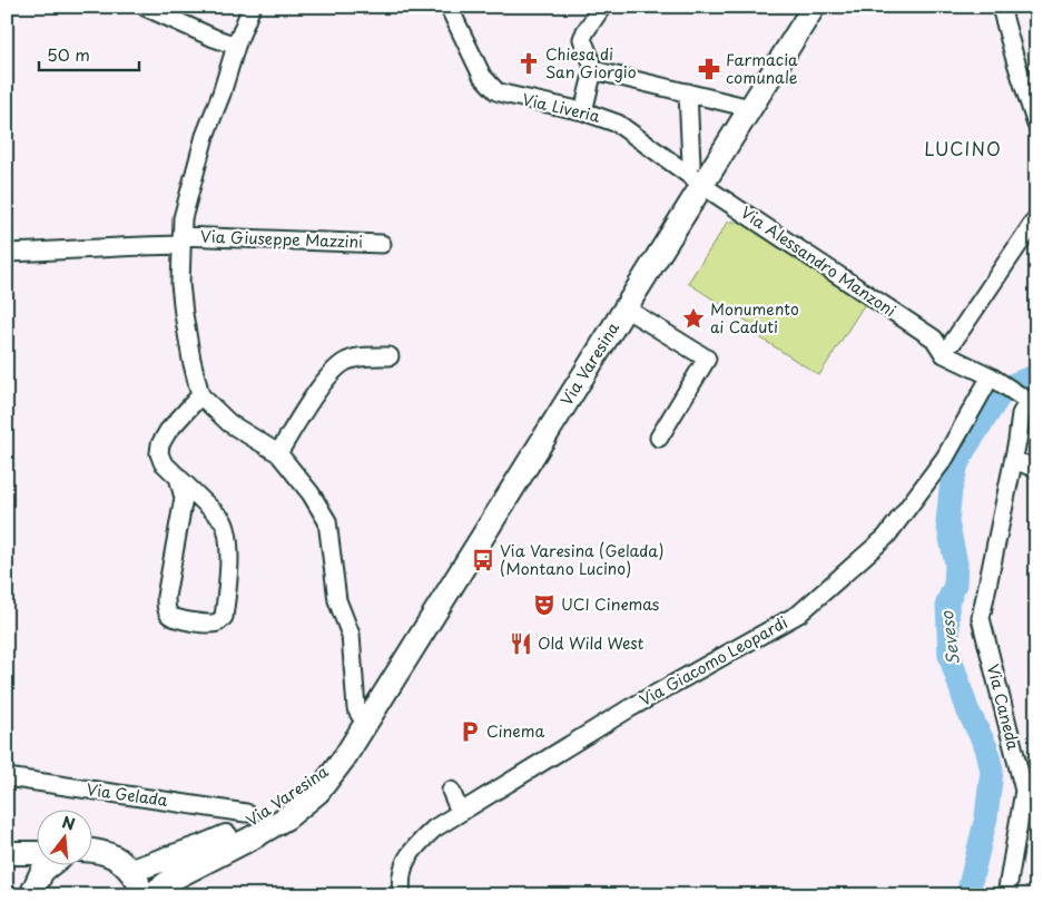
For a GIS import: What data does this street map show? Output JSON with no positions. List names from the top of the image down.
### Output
{
  "streets": {
    "main road": ["Via Varesina"],
    "street": [
      "Via Liveria",
      "Via Giuseppe Mazzini",
      "Via Alessandro Manzoni",
      "Via Giacomo Leopardi",
      "Via Caneda",
      "Via Gelada"
    ]
  },
  "crossings": [
    ["Via Liveria", "Via Alessandro Manzoni"],
    ["Via Liveria", "Via Varesina"],
    ["Via Alessandro Manzoni", "Via Varesina"],
    ["Via Alessandro Manzoni", "Via Giacomo Leopardi"]
  ],
  "districts": ["LUCINO"],
  "water": ["Seveso"],
  "places": {
    "church": ["Chiesa di San Giorgio"],
    "pharmacy": ["Farmacia comunale"],
    "place": ["Monumento ai Caduti"],
    "bus stop": ["Via Varesina (Gelada) (Montano Lucino)"],
    "theatre": ["UCI Cinemas"],
    "restaurant": ["Old Wild West"],
    "parking": ["Cinema"]
  },
  "scale_bar": "50 m",
  "north": "top"
}
